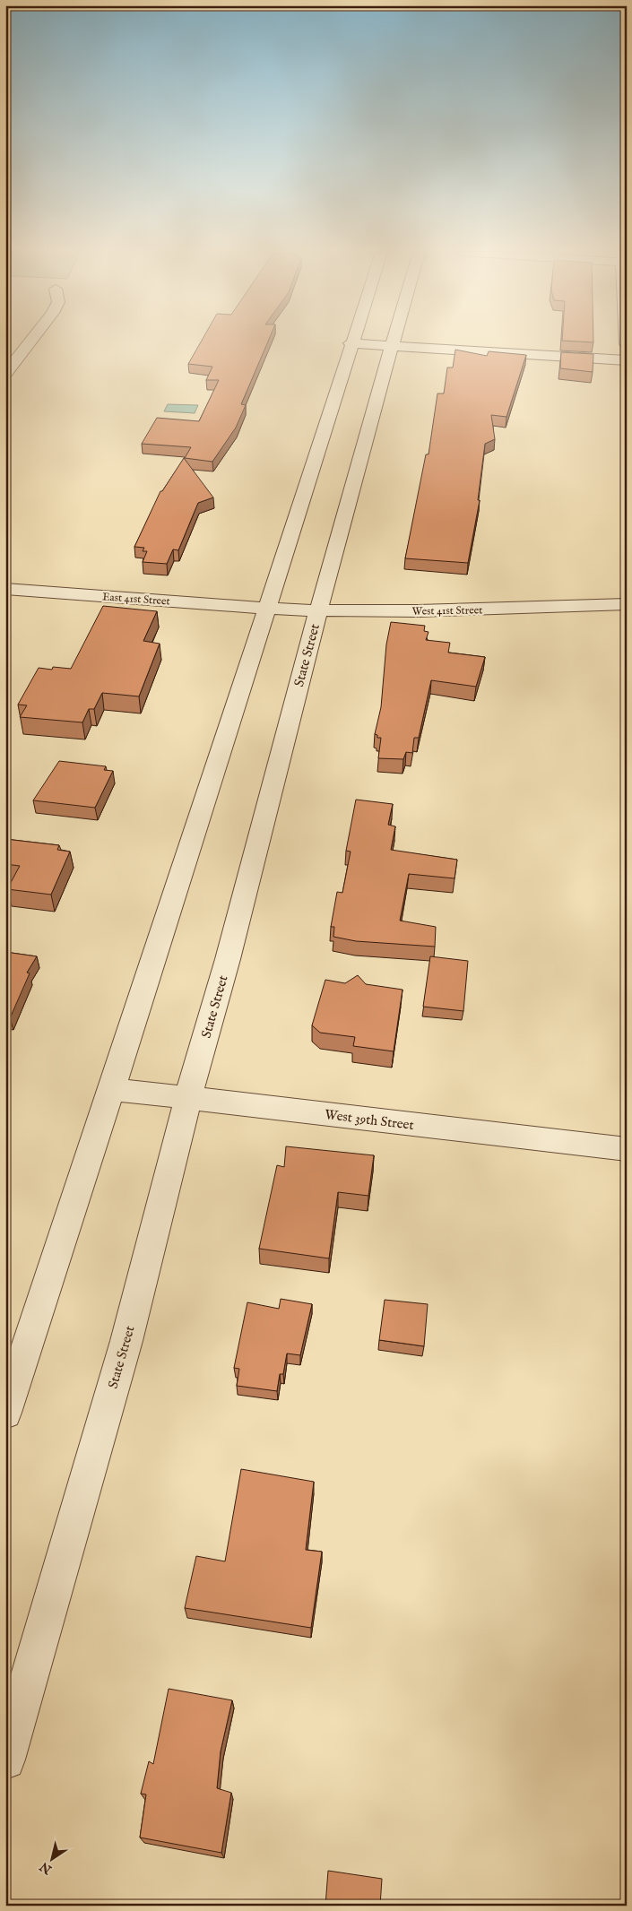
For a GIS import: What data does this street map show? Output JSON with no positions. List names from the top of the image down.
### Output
{
  "streets": {
    "street": [
      "East 41st Street",
      "West 41st Street",
      "State Street",
      "West 39th Street"
    ]
  },
  "crossings": [
    ["East 41st Street", "West 41st Street"],
    ["West 41st Street", "State Street"],
    ["State Street", "West 39th Street"]
  ],
  "north": "bottom left"
}
